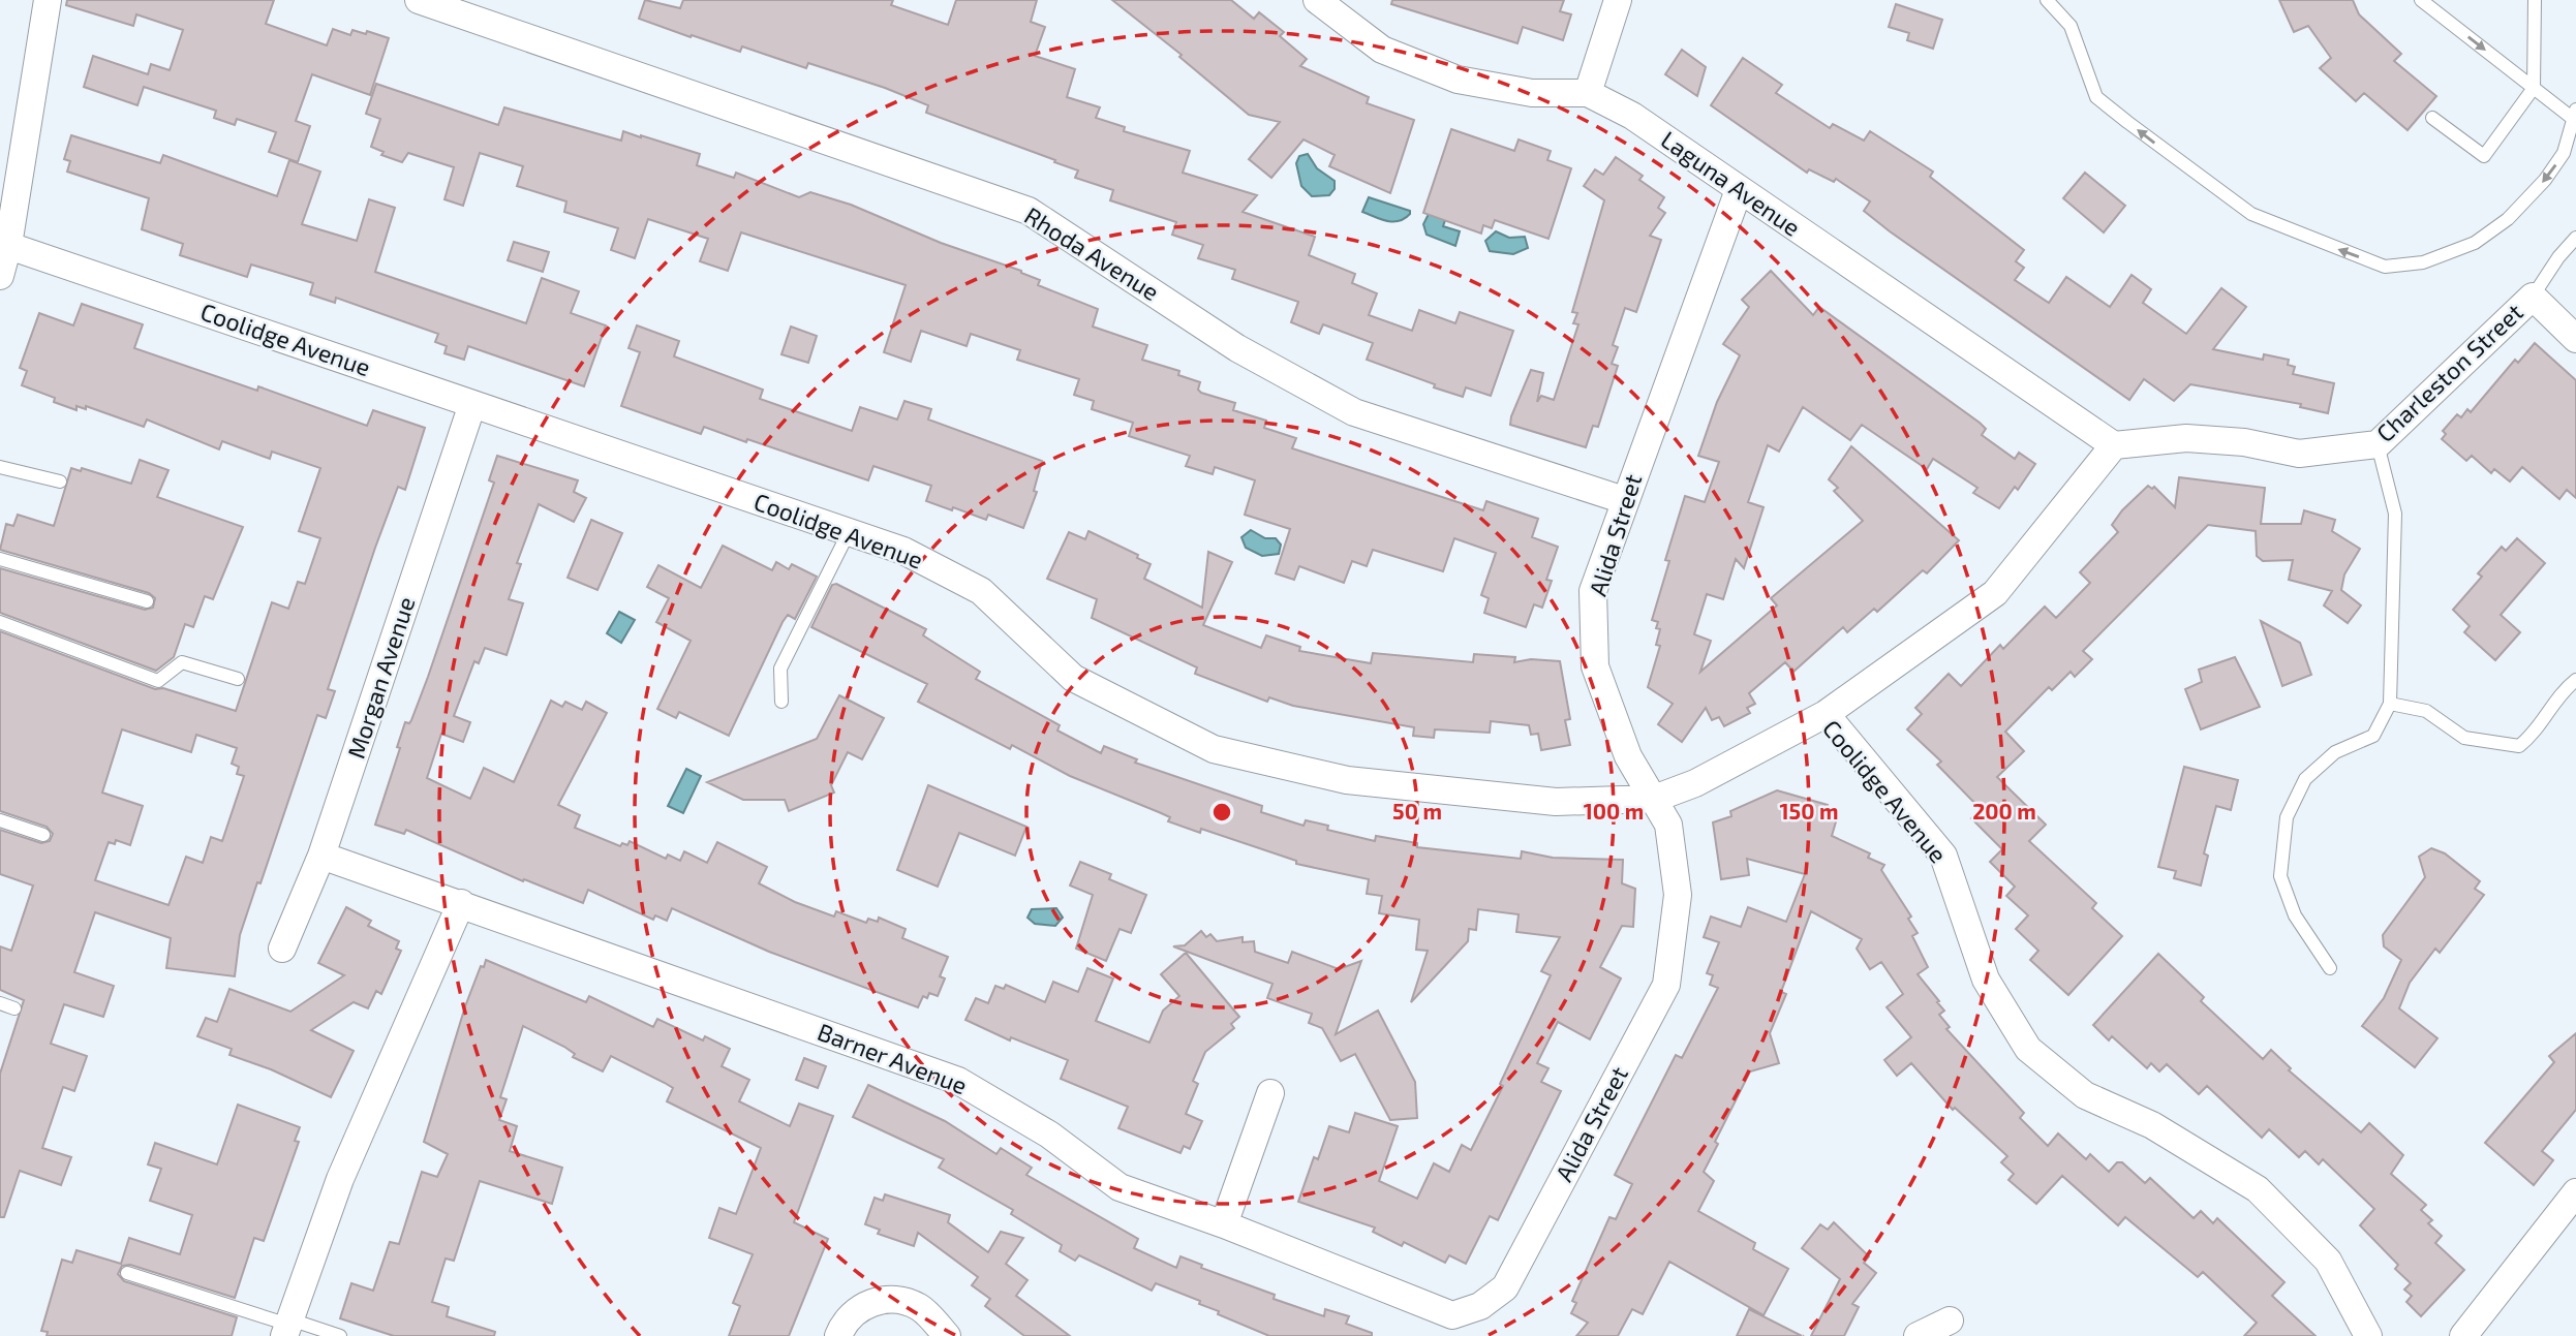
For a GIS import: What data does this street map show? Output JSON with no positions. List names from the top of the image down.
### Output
{
  "streets": {
    "street": [
      "Laguna Avenue",
      "Rhoda Avenue",
      "Coolidge Avenue",
      "Charleston Street",
      "Alida Street",
      "Morgan Avenue",
      "Barner Avenue"
    ]
  },
  "crossings": [
    ["Laguna Avenue", "Charleston Street"],
    ["Laguna Avenue", "Alida Street"],
    ["Rhoda Avenue", "Alida Street"],
    ["Coolidge Avenue", "Alida Street"],
    ["Coolidge Avenue", "Morgan Avenue"],
    ["Alida Street", "Barner Avenue"],
    ["Morgan Avenue", "Barner Avenue"]
  ],
  "rings": [
    "50 m",
    "100 m",
    "150 m",
    "200 m"
  ]
}
